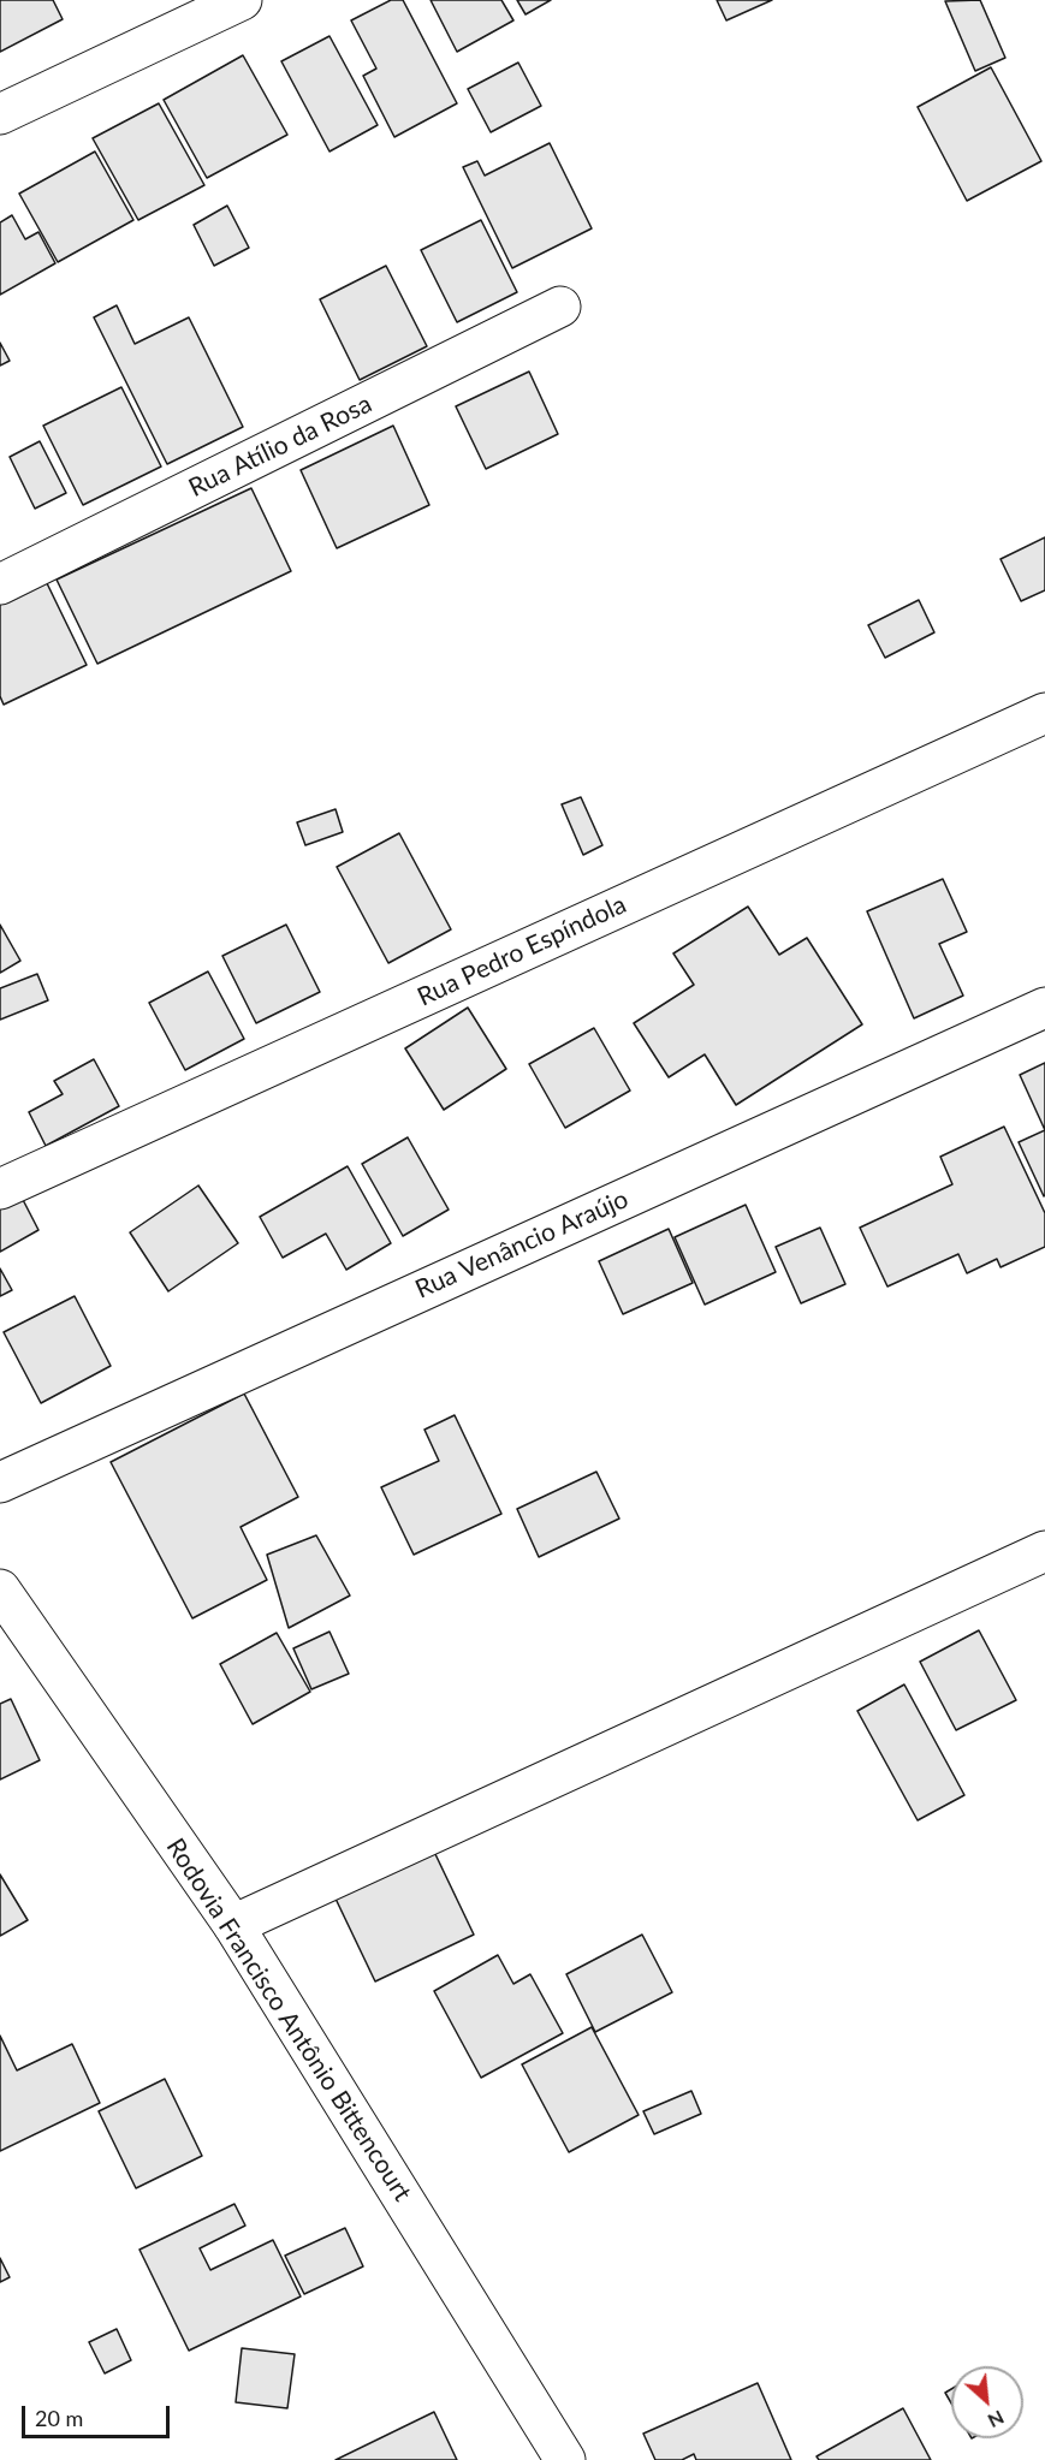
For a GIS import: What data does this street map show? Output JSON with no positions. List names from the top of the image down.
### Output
{
  "streets": {
    "street": [
      "Rua Atílio da Rosa",
      "Rua Pedro Espíndola",
      "Rua Venâncio Araújo",
      "Rodovia Francisco Antônio Bittencourt"
    ]
  },
  "scale_bar": "20 m",
  "north": "bottom right"
}
